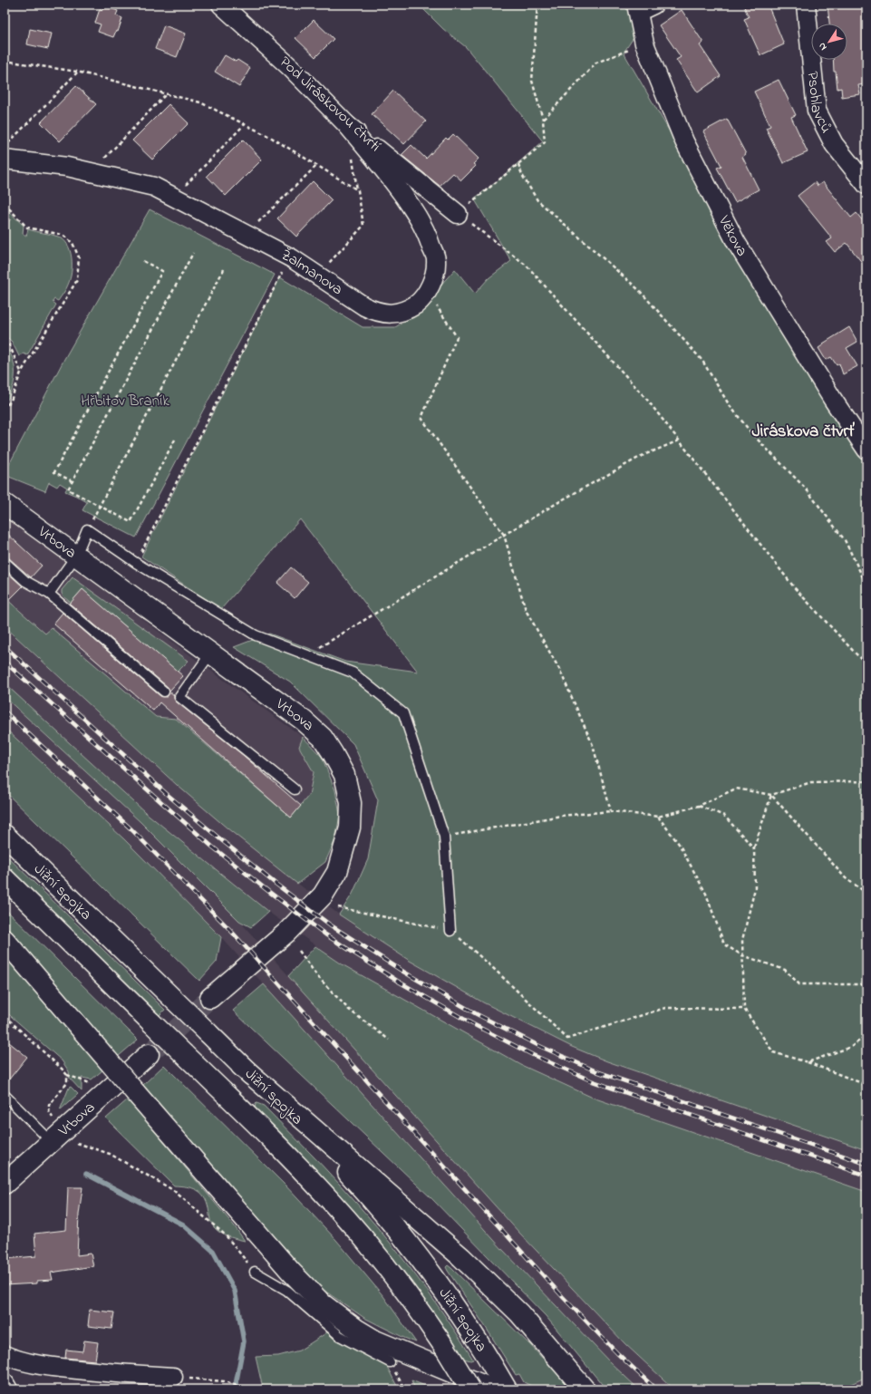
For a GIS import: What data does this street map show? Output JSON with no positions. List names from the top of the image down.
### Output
{
  "streets": {
    "main road": ["Vrbova", "Jižní spojka"],
    "street": [
      "Psohlavců",
      "Pod Jiráskovou čtvrtí",
      "Věkova",
      "Žalmanova"
    ]
  },
  "crossings": [
    ["Pod Jiráskovou čtvrtí", "Žalmanova"]
  ],
  "districts": ["Jiráskova čtvrť"],
  "parks": ["Hřbitov Braník"],
  "north": "bottom left"
}
